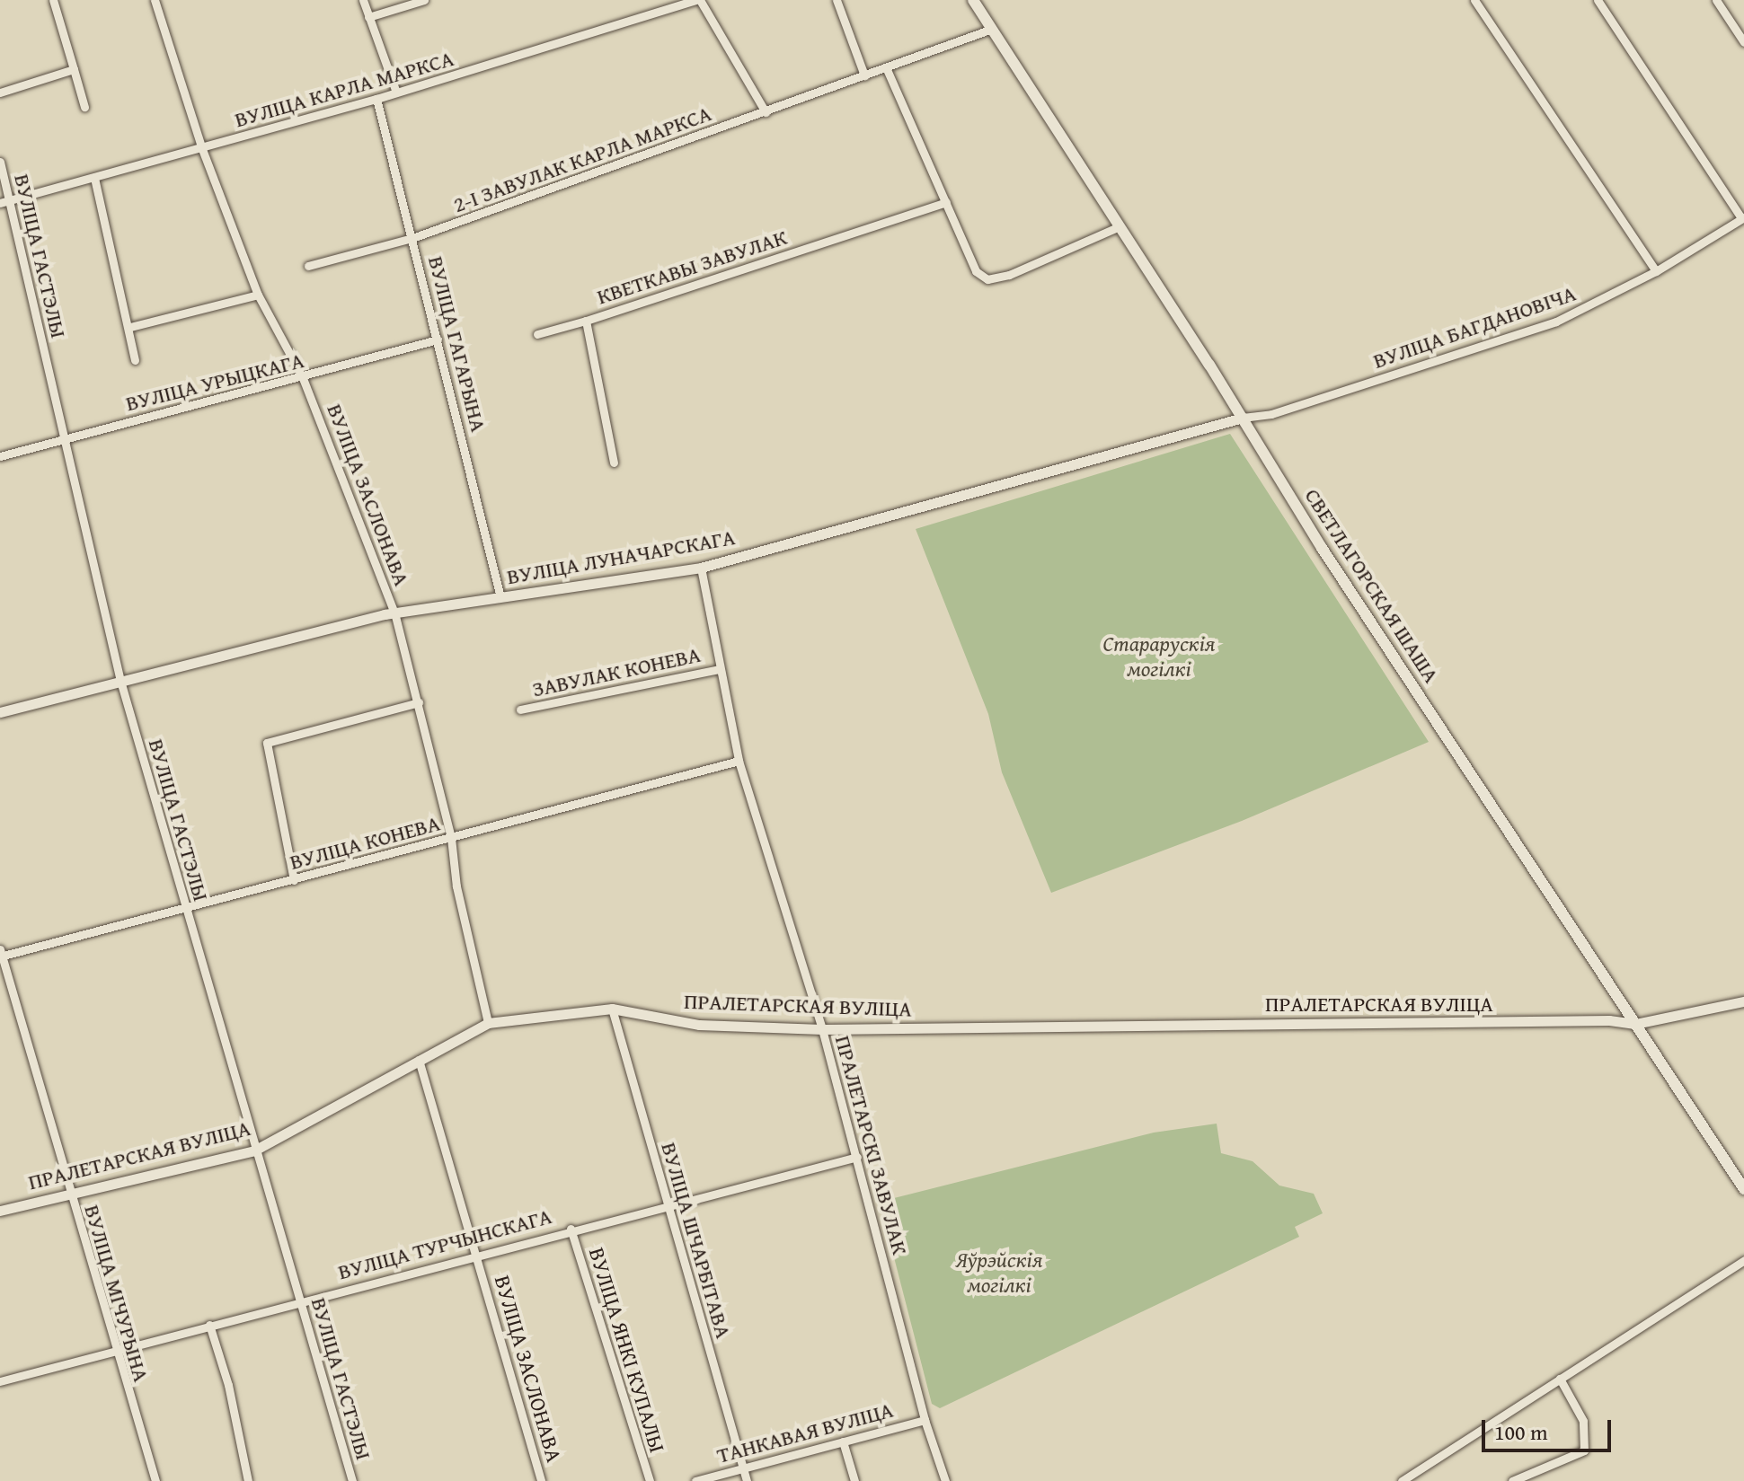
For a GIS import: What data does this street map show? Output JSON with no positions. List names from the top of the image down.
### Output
{
  "streets": {
    "main road": ["СВЕТЛАГОРСКАЯ ШАША"],
    "street": [
      "ВУЛІЦА КАРЛА МАРКСА",
      "2-І ЗАВУЛАК КАРЛА МАРКСА",
      "ВУЛІЦА ГАСТЭЛЫ",
      "КВЕТКАВЫ ЗАВУЛАК",
      "ВУЛІЦА БАГДАНОВІЧА",
      "ВУЛІЦА ГАГАРЫНА",
      "ВУЛІЦА УРЫЦКАГА",
      "ВУЛІЦА ЗАСЛОНАВА",
      "ВУЛІЦА ЛУНАЧАРСКАГА",
      "ЗАВУЛАК КОНЕВА",
      "ВУЛІЦА КОНЕВА",
      "ПРАЛЕТАРСКАЯ ВУЛІЦА",
      "ПРАЛЕТАРСКІ ЗАВУЛАК",
      "ВУЛІЦА ШЧАРБІТАВА",
      "ВУЛІЦА ТУРЧЫНСКАГА",
      "ВУЛІЦА МІЧУРЫНА",
      "ВУЛІЦА ЯНКІ КУПАЛЫ",
      "ТАНКАВАЯ ВУЛІЦА"
    ]
  },
  "crossings": [
    ["ВУЛІЦА КАРЛА МАРКСА", "ВУЛІЦА ГАСТЭЛЫ"],
    ["ВУЛІЦА КАРЛА МАРКСА", "ВУЛІЦА ГАГАРЫНА"],
    ["ВУЛІЦА КАРЛА МАРКСА", "ВУЛІЦА ЗАСЛОНАВА"],
    ["2-І ЗАВУЛАК КАРЛА МАРКСА", "ВУЛІЦА ГАГАРЫНА"],
    ["2-І ЗАВУЛАК КАРЛА МАРКСА", "СВЕТЛАГОРСКАЯ ШАША"],
    ["ВУЛІЦА ГАСТЭЛЫ", "ВУЛІЦА УРЫЦКАГА"],
    ["ВУЛІЦА ГАСТЭЛЫ", "ВУЛІЦА ЛУНАЧАРСКАГА"],
    ["ВУЛІЦА ГАСТЭЛЫ", "ВУЛІЦА КОНЕВА"],
    ["ВУЛІЦА ГАСТЭЛЫ", "ПРАЛЕТАРСКАЯ ВУЛІЦА"],
    ["ВУЛІЦА ГАСТЭЛЫ", "ВУЛІЦА ТУРЧЫНСКАГА"],
    ["ВУЛІЦА БАГДАНОВІЧА", "ВУЛІЦА ЛУНАЧАРСКАГА"],
    ["ВУЛІЦА БАГДАНОВІЧА", "СВЕТЛАГОРСКАЯ ШАША"],
    ["ВУЛІЦА ГАГАРЫНА", "ВУЛІЦА УРЫЦКАГА"],
    ["ВУЛІЦА ГАГАРЫНА", "ВУЛІЦА ЛУНАЧАРСКАГА"],
    ["ВУЛІЦА УРЫЦКАГА", "ВУЛІЦА ЗАСЛОНАВА"],
    ["ВУЛІЦА ЗАСЛОНАВА", "ВУЛІЦА ЛУНАЧАРСКАГА"],
    ["ВУЛІЦА ЗАСЛОНАВА", "ВУЛІЦА КОНЕВА"],
    ["ВУЛІЦА ЗАСЛОНАВА", "ПРАЛЕТАРСКАЯ ВУЛІЦА"],
    ["ВУЛІЦА ЗАСЛОНАВА", "ВУЛІЦА ТУРЧЫНСКАГА"],
    ["ВУЛІЦА ЛУНАЧАРСКАГА", "СВЕТЛАГОРСКАЯ ШАША"],
    ["ВУЛІЦА ЛУНАЧАРСКАГА", "ПРАЛЕТАРСКІ ЗАВУЛАК"],
    ["СВЕТЛАГОРСКАЯ ШАША", "ПРАЛЕТАРСКАЯ ВУЛІЦА"],
    ["ЗАВУЛАК КОНЕВА", "ПРАЛЕТАРСКІ ЗАВУЛАК"],
    ["ВУЛІЦА КОНЕВА", "ПРАЛЕТАРСКІ ЗАВУЛАК"],
    ["ВУЛІЦА КОНЕВА", "ВУЛІЦА МІЧУРЫНА"],
    ["ПРАЛЕТАРСКАЯ ВУЛІЦА", "ПРАЛЕТАРСКІ ЗАВУЛАК"],
    ["ПРАЛЕТАРСКАЯ ВУЛІЦА", "ВУЛІЦА ШЧАРБІТАВА"],
    ["ПРАЛЕТАРСКАЯ ВУЛІЦА", "ВУЛІЦА МІЧУРЫНА"],
    ["ПРАЛЕТАРСКІ ЗАВУЛАК", "ВУЛІЦА ТУРЧЫНСКАГА"],
    ["ПРАЛЕТАРСКІ ЗАВУЛАК", "ТАНКАВАЯ ВУЛІЦА"],
    ["ВУЛІЦА ШЧАРБІТАВА", "ВУЛІЦА ТУРЧЫНСКАГА"],
    ["ВУЛІЦА ШЧАРБІТАВА", "ТАНКАВАЯ ВУЛІЦА"],
    ["ВУЛІЦА ТУРЧЫНСКАГА", "ВУЛІЦА МІЧУРЫНА"],
    ["ВУЛІЦА ТУРЧЫНСКАГА", "ВУЛІЦА ЯНКІ КУПАЛЫ"]
  ],
  "parks": ["Старарускія могілкі", "Яўрэйскія могілкі"],
  "scale_bar": "100 m"
}
